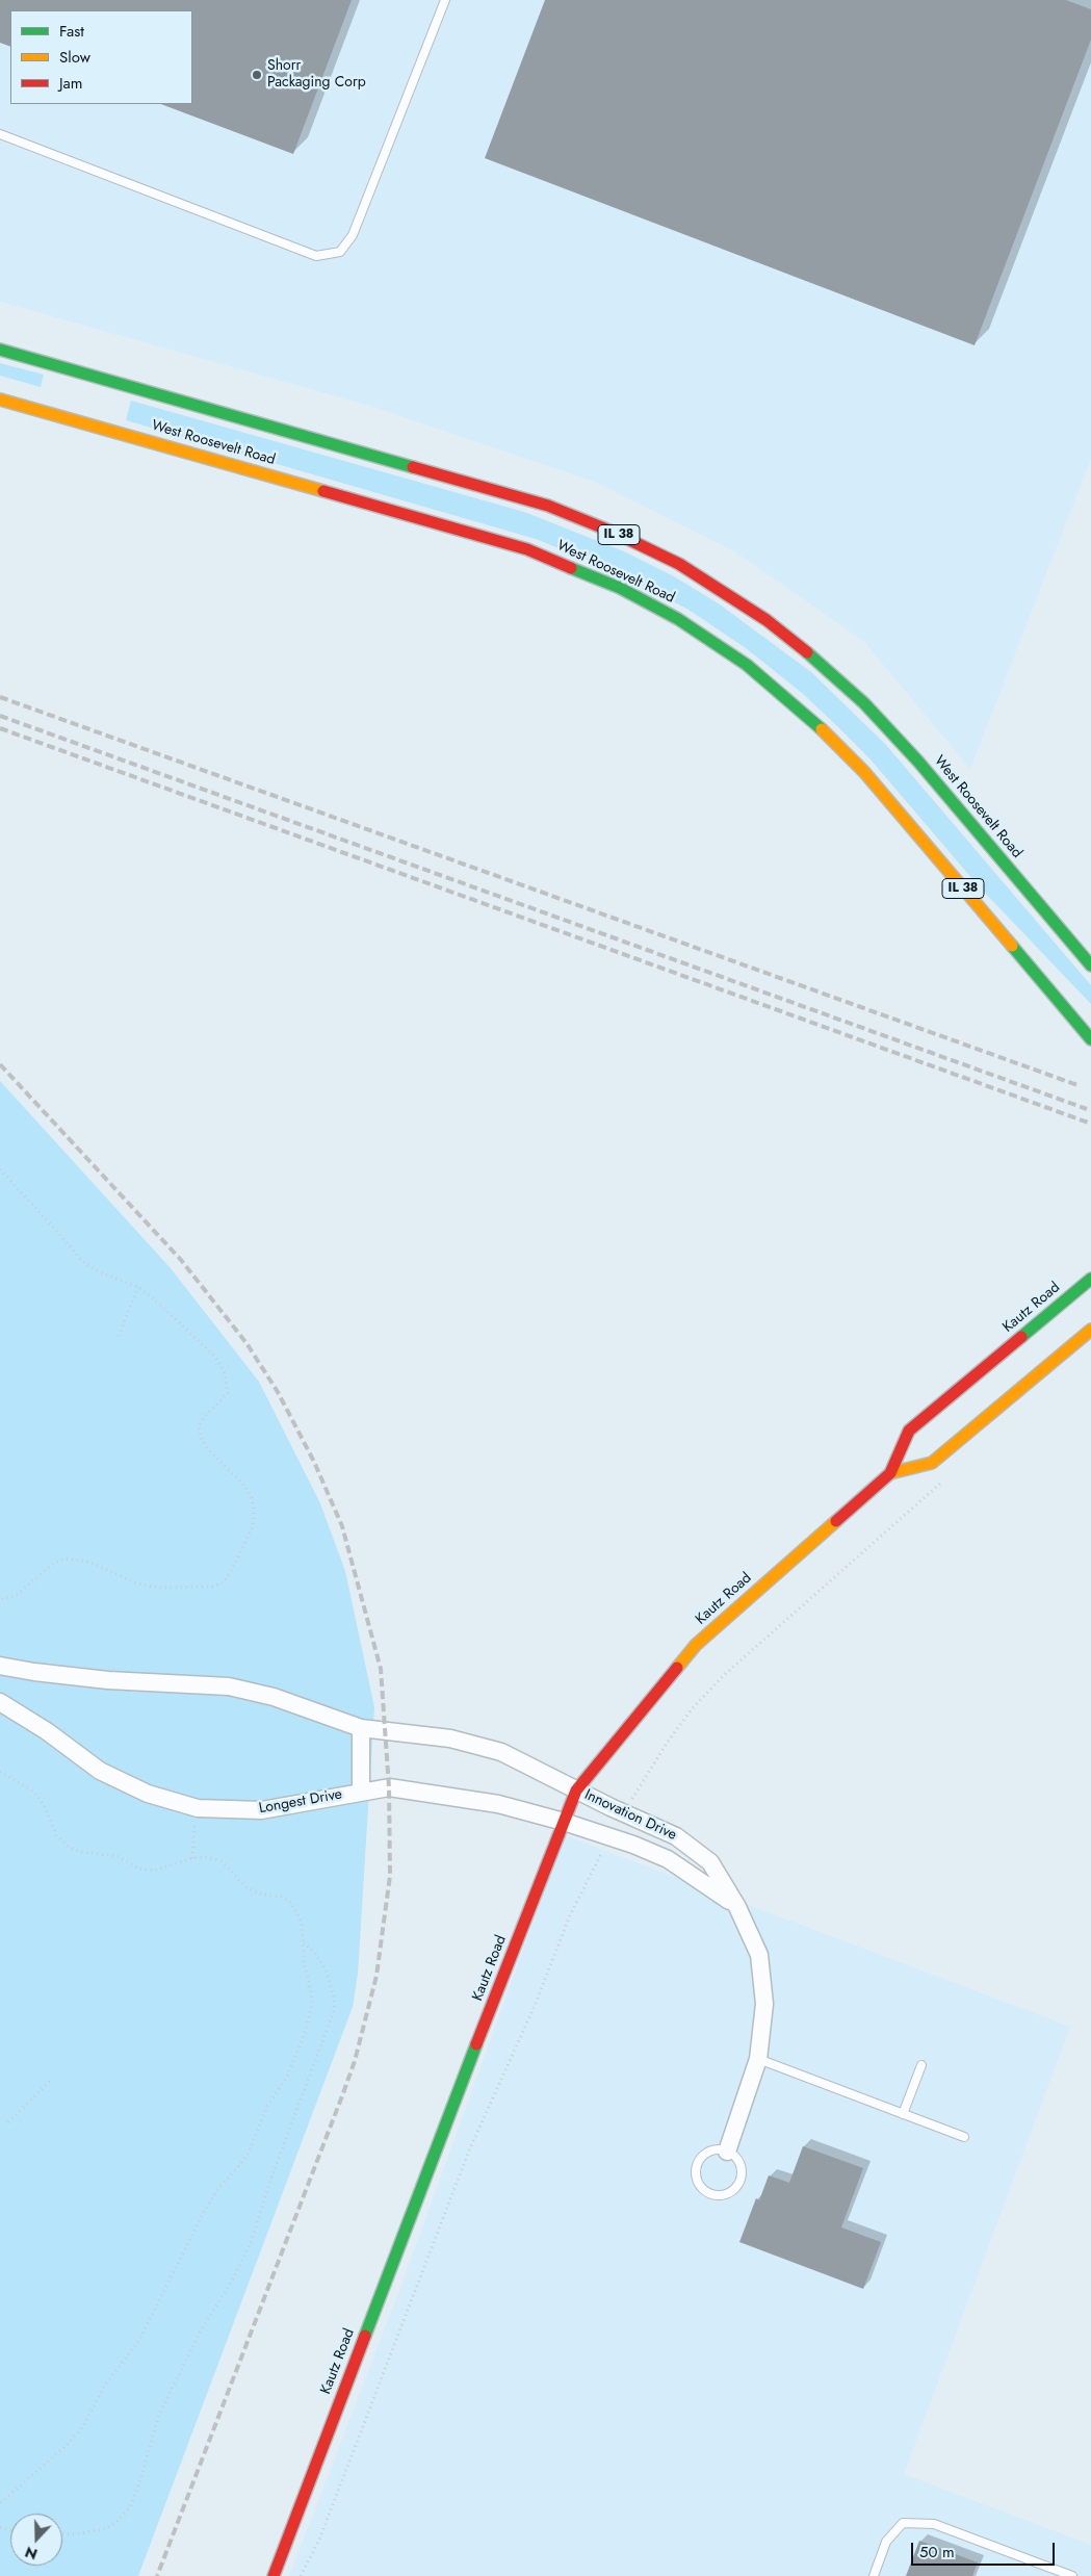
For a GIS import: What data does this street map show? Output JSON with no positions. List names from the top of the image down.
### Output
{
  "streets": {
    "main road": ["West Roosevelt Road", "IL 38", "Kautz Road"],
    "street": ["Longest Drive", "Innovation Drive"]
  },
  "crossings": [
    ["Kautz Road", "Longest Drive"],
    ["Kautz Road", "Innovation Drive"],
    ["Longest Drive", "Innovation Drive"]
  ],
  "places": ["Shorr Packaging Corp"],
  "legend": ["Fast", "Slow", "Jam"],
  "scale_bar": "50 m",
  "north": "bottom"
}
